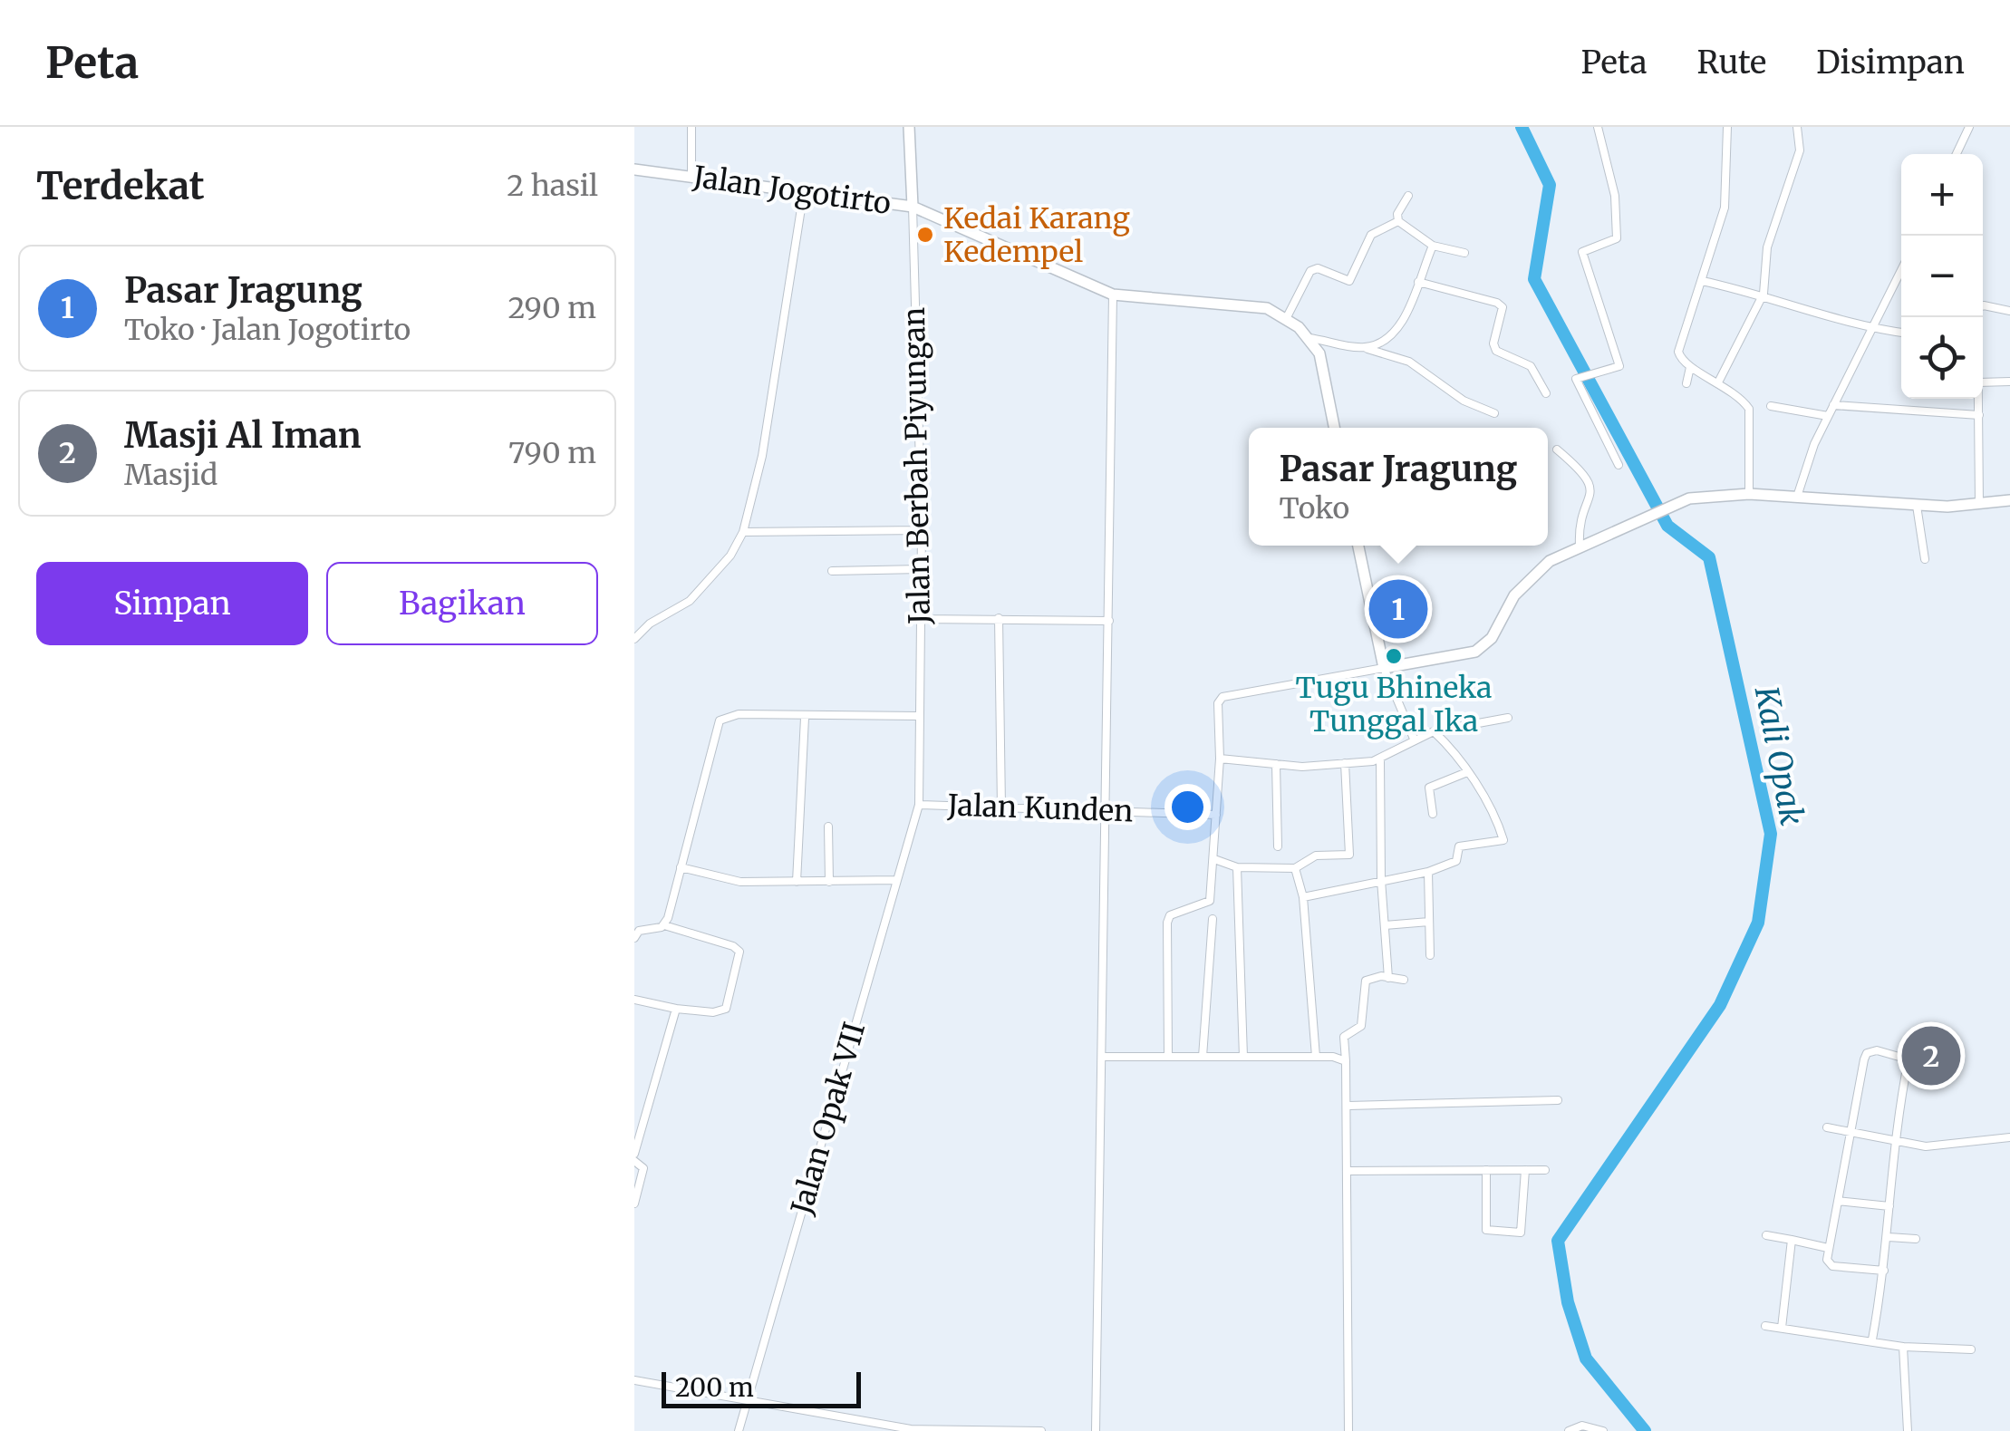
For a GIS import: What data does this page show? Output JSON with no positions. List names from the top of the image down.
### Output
{
  "streets": {
    "street": [
      "Jalan Jogotirto",
      "Jalan Berbah Piyungan",
      "Jalan Kunden",
      "Jalan Opak VII"
    ]
  },
  "crossings": [
    ["Jalan Jogotirto", "Jalan Berbah Piyungan"],
    ["Jalan Berbah Piyungan", "Jalan Kunden"],
    ["Jalan Berbah Piyungan", "Jalan Opak VII"],
    ["Jalan Kunden", "Jalan Opak VII"]
  ],
  "water": ["Kali Opak"],
  "places": ["Kedai Karang Kedempel", "Tugu Bhineka Tunggal Ika"],
  "scale_bar": "200 m",
  "page": {
    "header": "Peta",
    "nav": ["Peta", "Rute", "Disimpan"],
    "heading": ["Terdekat", "2 hasil"],
    "map_buttons": ["+", "−"],
    "list": [
      {
        "mark": "1",
        "name": "Pasar Jragung",
        "note": "Toko · Jalan Jogotirto",
        "value": "290 m"
      },
      {
        "mark": "2",
        "name": "Masji Al Iman",
        "note": "Masjid",
        "value": "790 m"
      }
    ],
    "popup": ["Pasar Jragung", "Toko"],
    "buttons": ["Simpan", "Bagikan"],
    "pins": ["1", "2"],
    "scale": "200 m"
  }
}
